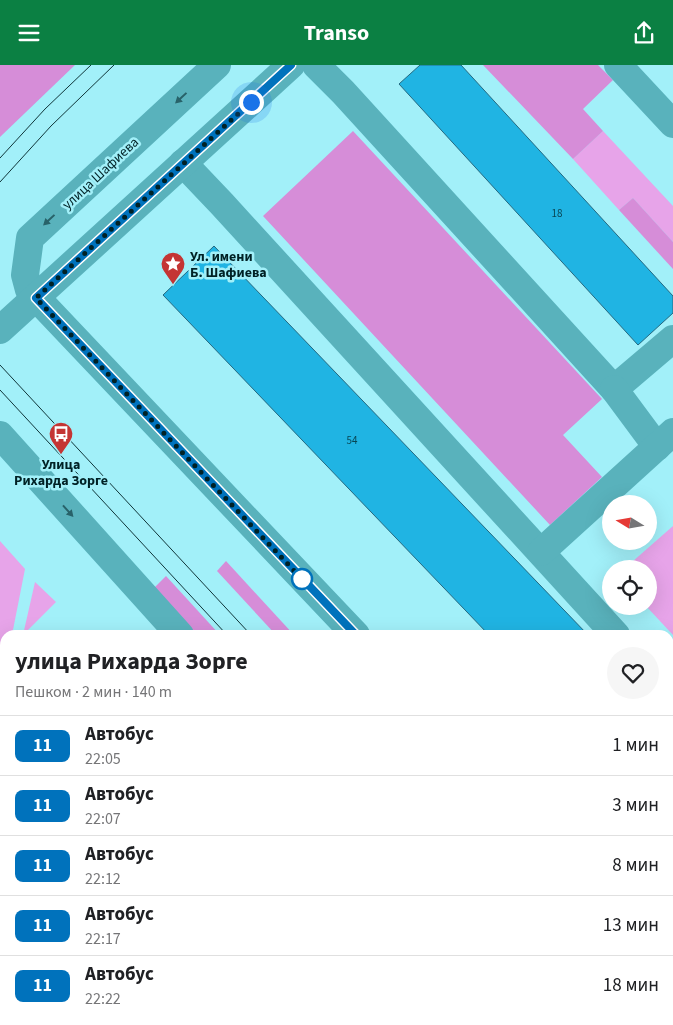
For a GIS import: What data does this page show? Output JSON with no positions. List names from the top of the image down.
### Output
{
  "streets": {
    "street": ["улица Шафиева"]
  },
  "places": {
    "place": ["Ул. имени Б. Шафиева"],
    "bus stop": ["Улица Рихарда Зорге"]
  },
  "lines": ["bus line 11"],
  "house_numbers": ["18", "54"],
  "north": "left",
  "page": {
    "header": "Transo",
    "heading": ["улица Рихарда Зорге", "Пешком · 2 мин · 140 m"],
    "list": [
      {
        "mark": "11",
        "name": "Автобус",
        "note": "22:05",
        "value": "1 мин"
      },
      {
        "mark": "11",
        "name": "Автобус",
        "note": "22:07",
        "value": "3 мин"
      },
      {
        "mark": "11",
        "name": "Автобус",
        "note": "22:12",
        "value": "8 мин"
      },
      {
        "mark": "11",
        "name": "Автобус",
        "note": "22:17",
        "value": "13 мин"
      },
      {
        "mark": "11",
        "name": "Автобус",
        "note": "22:22",
        "value": "18 мин"
      }
    ]
  }
}
